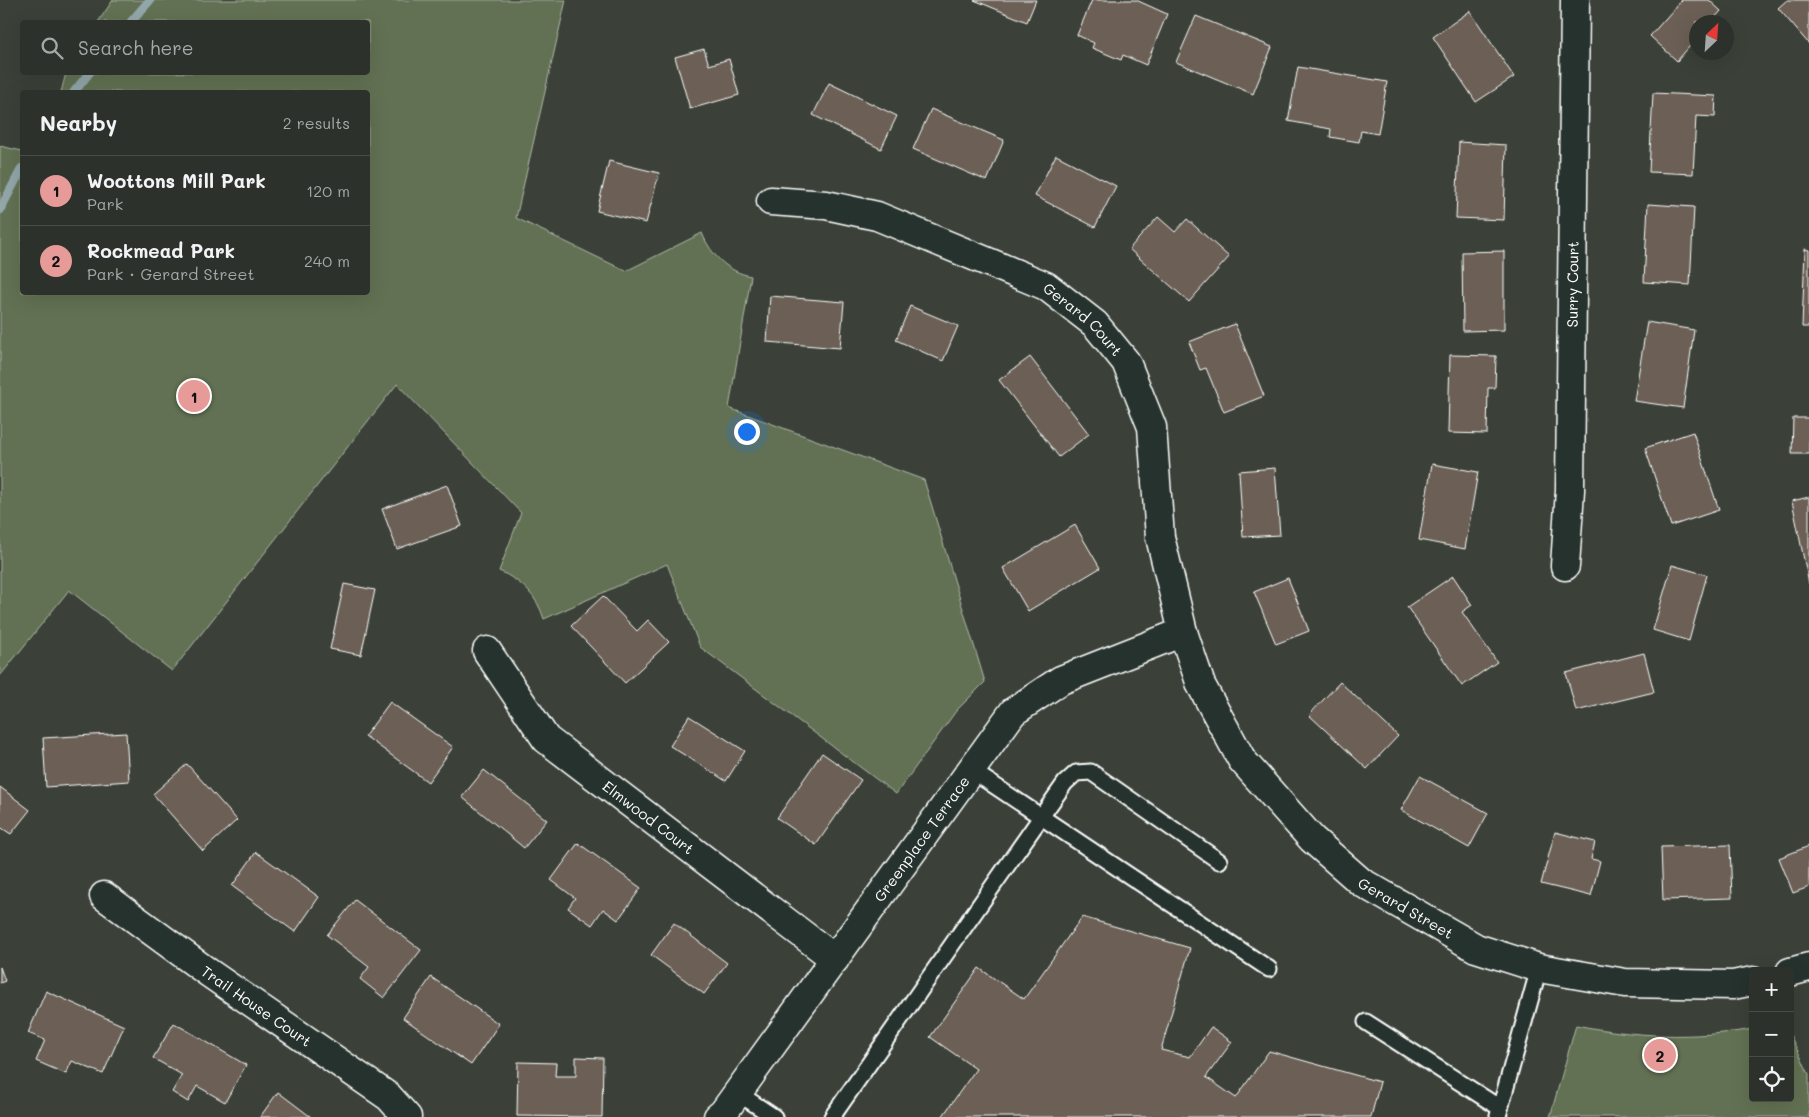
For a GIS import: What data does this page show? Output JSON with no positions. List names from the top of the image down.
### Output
{
  "streets": {
    "street": [
      "Surry Court",
      "Gerard Court",
      "Elmwood Court",
      "Greenplace Terrace",
      "Gerard Street",
      "Trail House Court"
    ]
  },
  "crossings": [
    ["Gerard Court", "Greenplace Terrace"],
    ["Gerard Court", "Gerard Street"],
    ["Elmwood Court", "Greenplace Terrace"],
    ["Greenplace Terrace", "Gerard Street"]
  ],
  "north": "top right",
  "page": {
    "search": "Search here",
    "heading": ["Nearby", "2 results"],
    "list": [
      {
        "mark": "1",
        "name": "Woottons Mill Park",
        "note": "Park",
        "value": "120 m"
      },
      {
        "mark": "2",
        "name": "Rockmead Park",
        "note": "Park · Gerard Street",
        "value": "240 m"
      }
    ],
    "pins": ["1", "2"],
    "map_buttons": ["+", "−"]
  }
}
